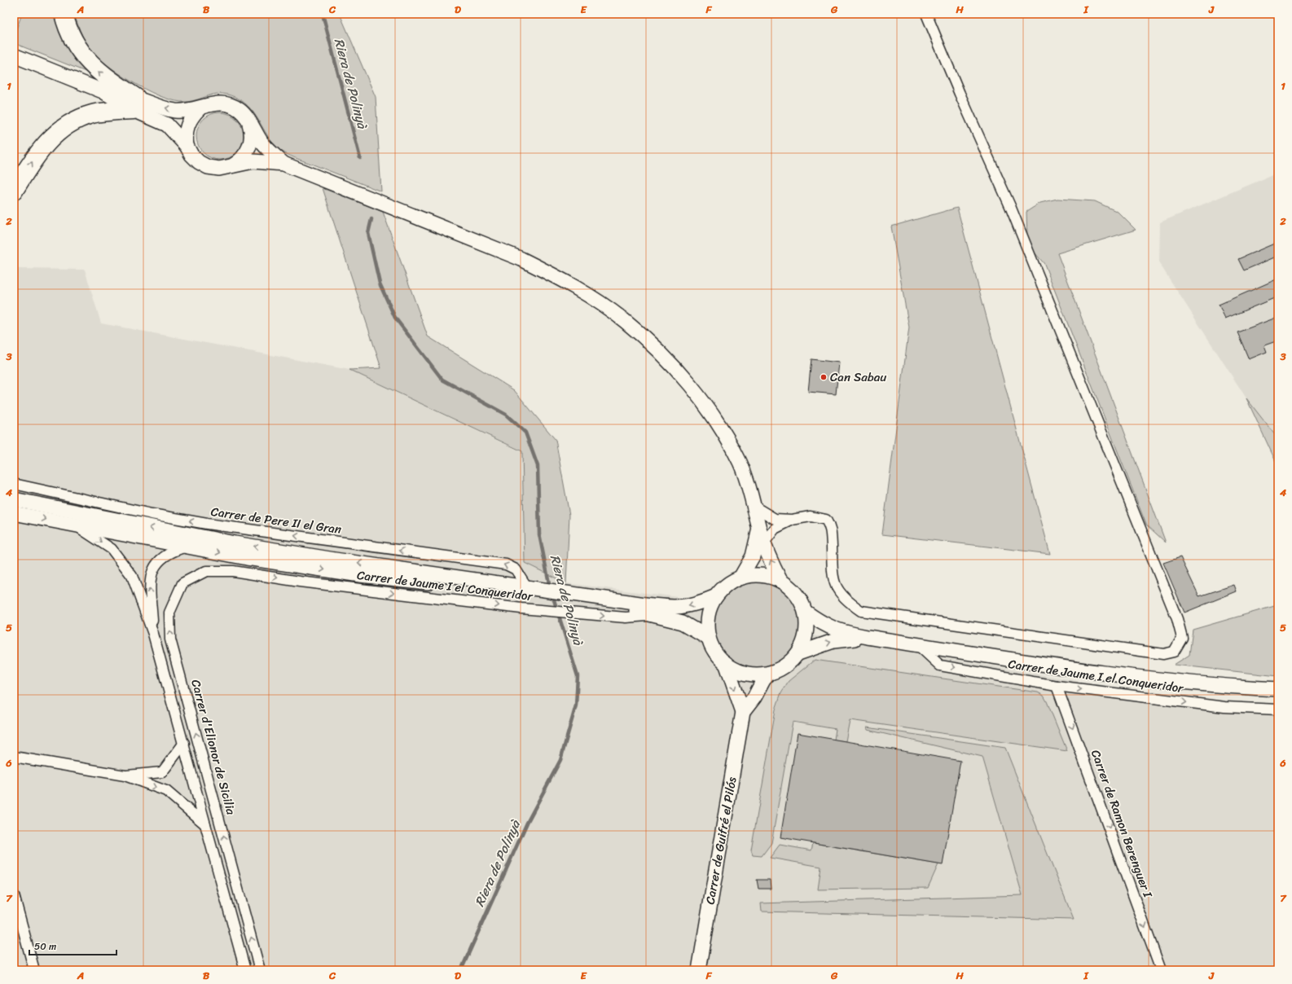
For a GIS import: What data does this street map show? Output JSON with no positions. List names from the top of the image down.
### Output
{
  "streets": {
    "main road": ["Carrer de Guifré el Pilós"],
    "street": [
      "Carrer de Pere II el Gran",
      "Carrer de Jaume I el Conqueridor",
      "Carrer d'Elionor de Sicilia",
      "Carrer de Ramon Berenguer I"
    ]
  },
  "crossings": [
    ["Carrer de Jaume I el Conqueridor", "Carrer d'Elionor de Sicilia"],
    ["Carrer de Jaume I el Conqueridor", "Carrer de Ramon Berenguer I"]
  ],
  "one_way": ["Carrer de Pere II el Gran", "Carrer de Jaume I el Conqueridor", "Carrer de Ramon Berenguer I"],
  "water": ["Riera de Polinyà"],
  "places": ["Can Sabau"],
  "scale_bar": "50 m",
  "grid": {
    "columns": [
      "A",
      "B",
      "C",
      "D",
      "E",
      "F",
      "G",
      "H",
      "I",
      "J"
    ],
    "rows": [
      "1",
      "2",
      "3",
      "4",
      "5",
      "6",
      "7"
    ]
  }
}
